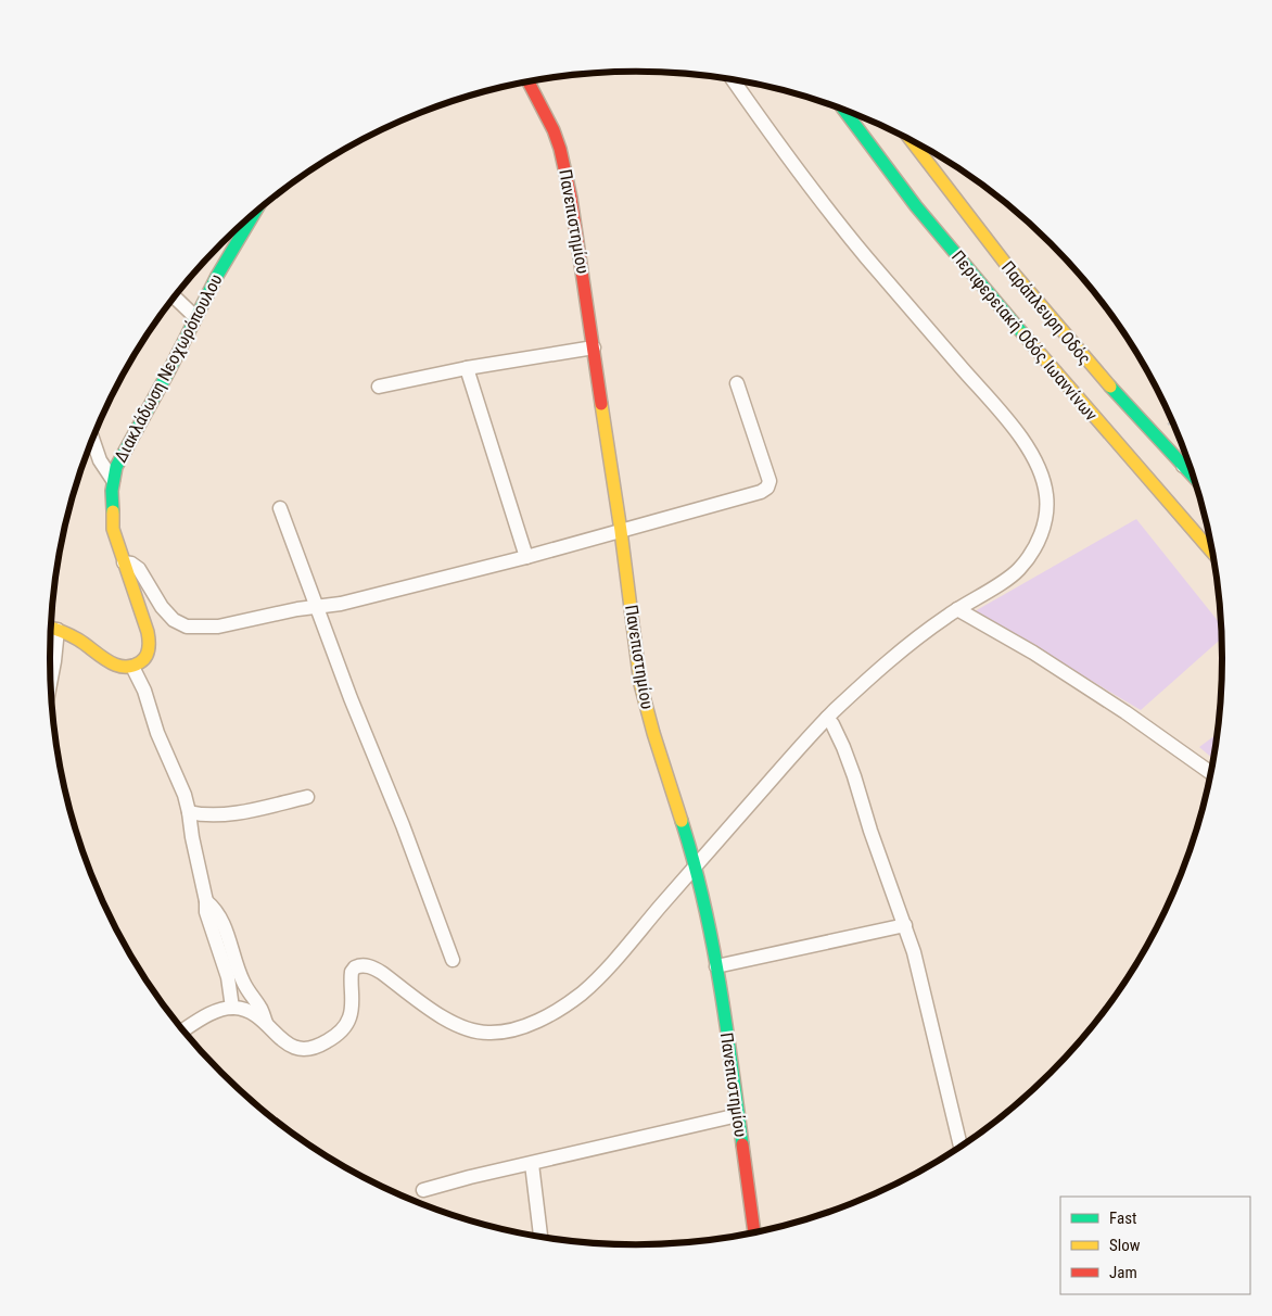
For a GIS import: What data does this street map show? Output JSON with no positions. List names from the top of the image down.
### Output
{
  "streets": {
    "main road": [
      "Πανεπιστημίου",
      "Παράπλευρη Οδός",
      "Περιφερειακή Οδός Ιωαννίνων",
      "Διακλάδωση Νεοχωρόπουλου"
    ]
  },
  "legend": ["Fast", "Slow", "Jam"]
}
